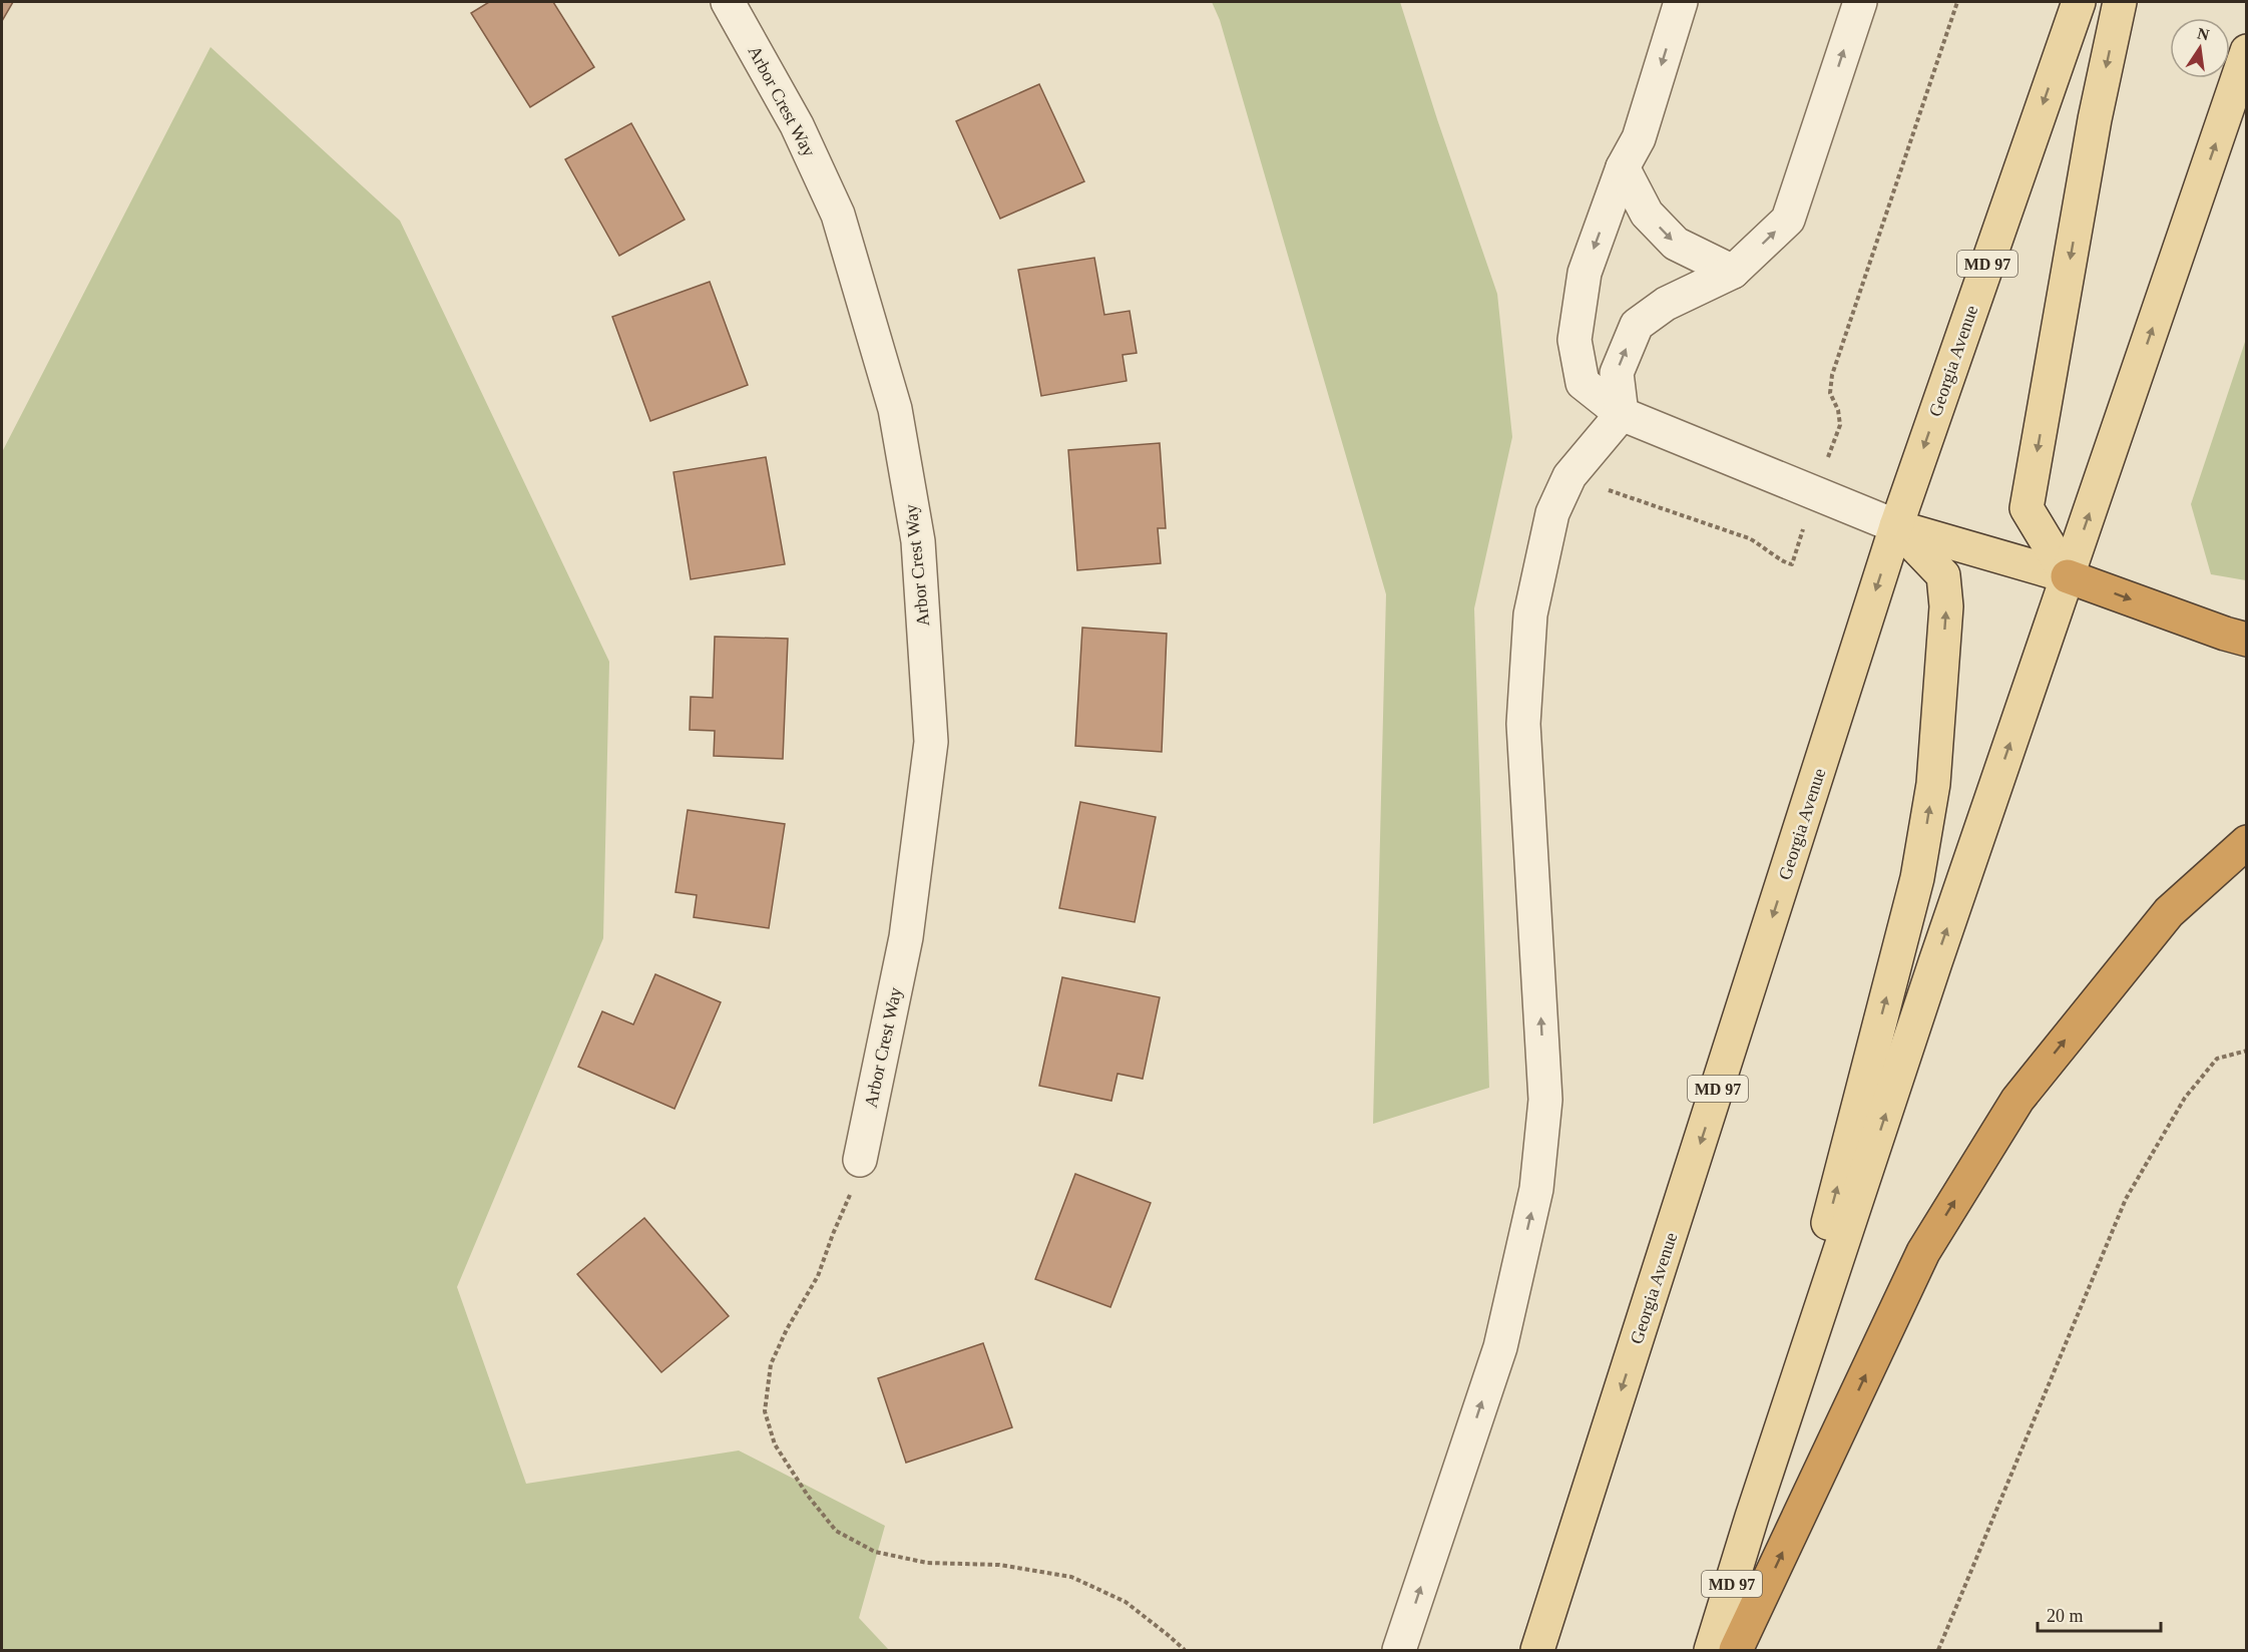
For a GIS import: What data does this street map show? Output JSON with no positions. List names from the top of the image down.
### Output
{
  "streets": {
    "main road": ["MD 97", "Georgia Avenue"],
    "street": ["Arbor Crest Way"]
  },
  "scale_bar": "20 m",
  "north": "top"
}
